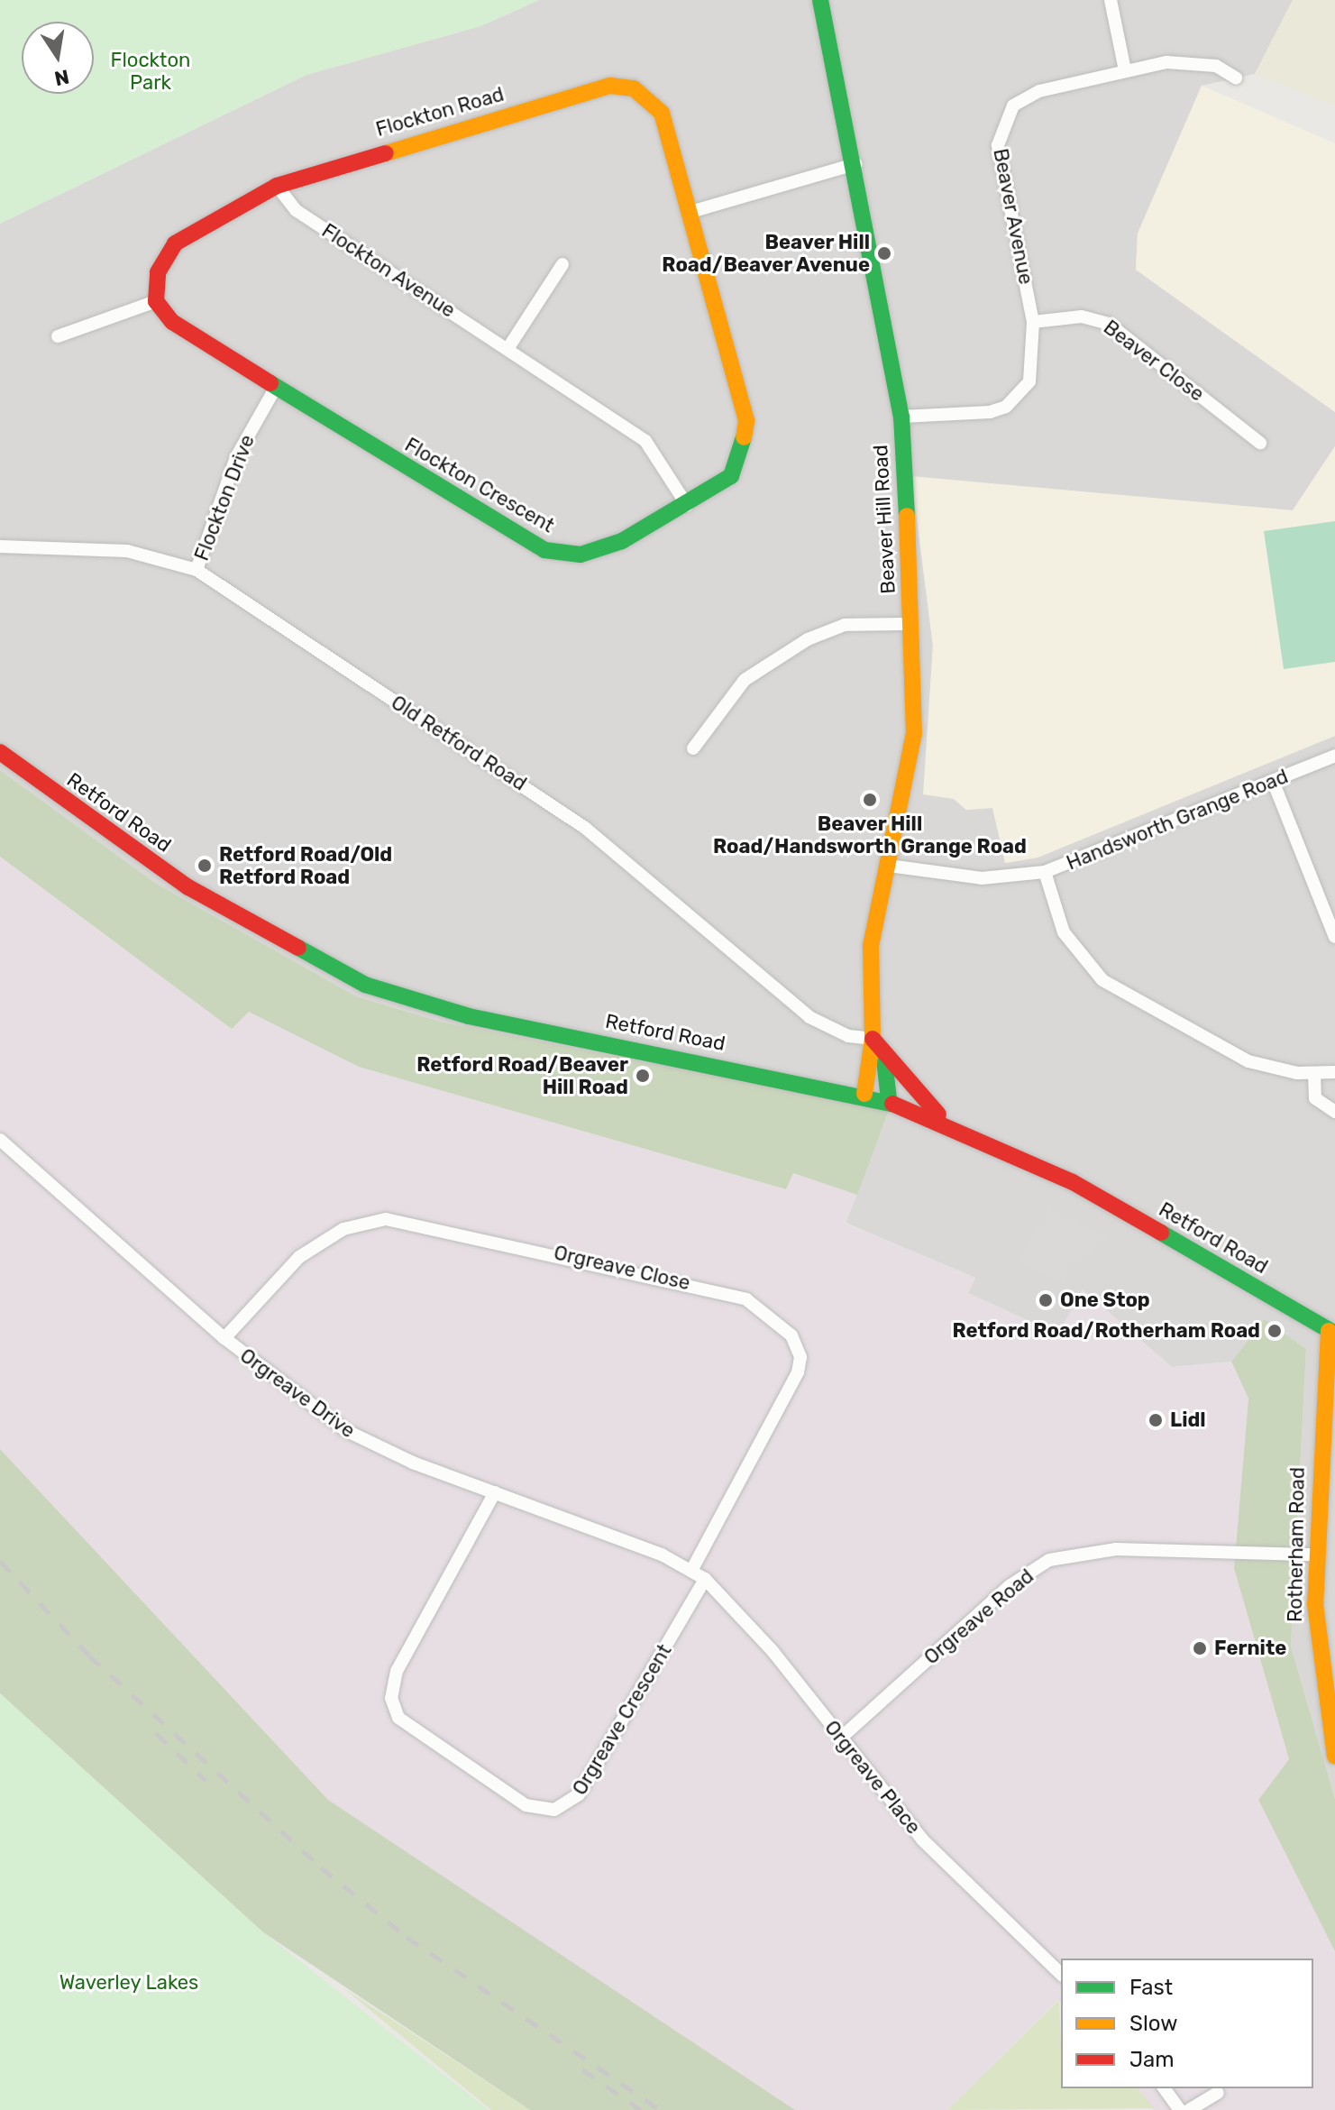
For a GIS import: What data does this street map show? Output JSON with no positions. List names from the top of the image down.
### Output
{
  "streets": {
    "main road": [
      "Flockton Road",
      "Flockton Crescent",
      "Beaver Hill Road",
      "Retford Road",
      "Rotherham Road"
    ],
    "street": [
      "Beaver Avenue",
      "Flockton Avenue",
      "Beaver Close",
      "Flockton Drive",
      "Old Retford Road",
      "Handsworth Grange Road",
      "Orgreave Close",
      "Orgreave Drive",
      "Orgreave Road",
      "Orgreave Crescent",
      "Orgreave Place"
    ]
  },
  "crossings": [
    ["Flockton Road", "Flockton Avenue"],
    ["Flockton Road", "Flockton Crescent"],
    ["Beaver Avenue", "Beaver Close"],
    ["Beaver Avenue", "Beaver Hill Road"],
    ["Flockton Avenue", "Flockton Crescent"],
    ["Flockton Crescent", "Flockton Drive"],
    ["Flockton Drive", "Old Retford Road"],
    ["Beaver Hill Road", "Old Retford Road"],
    ["Beaver Hill Road", "Retford Road"],
    ["Beaver Hill Road", "Handsworth Grange Road"],
    ["Retford Road", "Rotherham Road"],
    ["Orgreave Close", "Orgreave Drive"],
    ["Orgreave Close", "Orgreave Place"],
    ["Orgreave Drive", "Orgreave Crescent"],
    ["Orgreave Drive", "Orgreave Place"],
    ["Rotherham Road", "Orgreave Road"],
    ["Orgreave Road", "Orgreave Place"],
    ["Orgreave Crescent", "Orgreave Place"]
  ],
  "parks": ["Flockton Park", "Waverley Lakes"],
  "places": [
    "Beaver Hill Road/Beaver Avenue",
    "Beaver Hill Road/Handsworth Grange Road",
    "Retford Road/Old Retford Road",
    "Retford Road/Beaver Hill Road",
    "One Stop",
    "Retford Road/Rotherham Road",
    "Lidl",
    "Fernite"
  ],
  "legend": ["Fast", "Slow", "Jam"],
  "north": "bottom"
}
